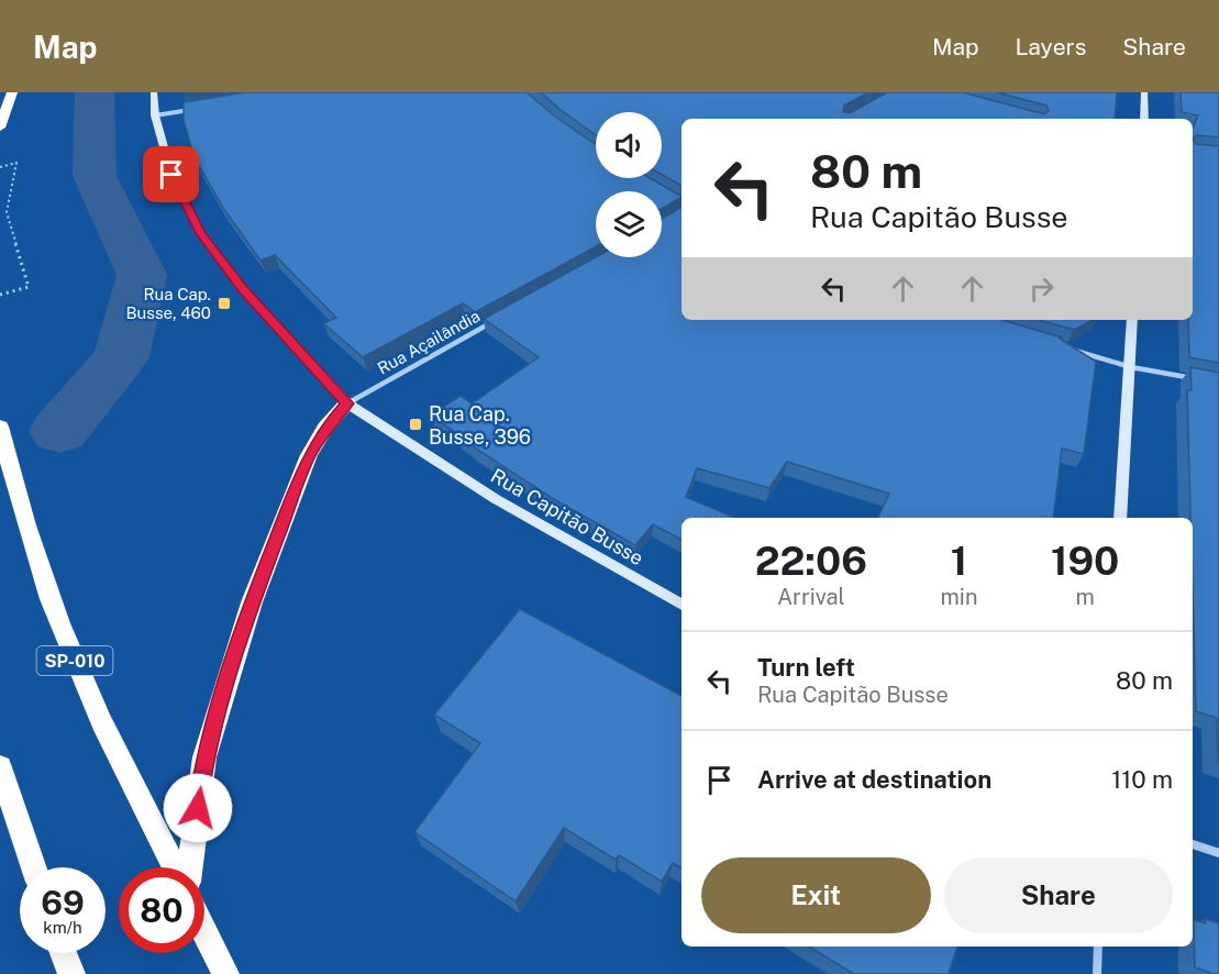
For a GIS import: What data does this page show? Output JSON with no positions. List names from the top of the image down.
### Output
{
  "streets": {
    "highway": ["SP-010"],
    "street": ["Rua Açailândia", "Rua Capitão Busse"]
  },
  "crossings": [
    ["Rua Açailândia", "Rua Capitão Busse"]
  ],
  "places": {
    "transit": ["Rua Cap. Busse, 460", "Rua Cap. Busse, 396"]
  },
  "page": {
    "header": "Map",
    "nav": ["Map", "Layers", "Share"],
    "turn": ["80 m", "Rua Capitão Busse"],
    "eta": [
      "22:06",
      "Arrival",
      "1",
      "min",
      "190",
      "m"
    ],
    "list": [
      {
        "name": "Turn left",
        "note": "Rua Capitão Busse",
        "value": "80 m"
      },
      {
        "name": "Arrive at destination",
        "value": "110 m"
      }
    ],
    "buttons": ["Exit", "Share"],
    "speed": "69 km/h",
    "limit": "80"
  }
}
